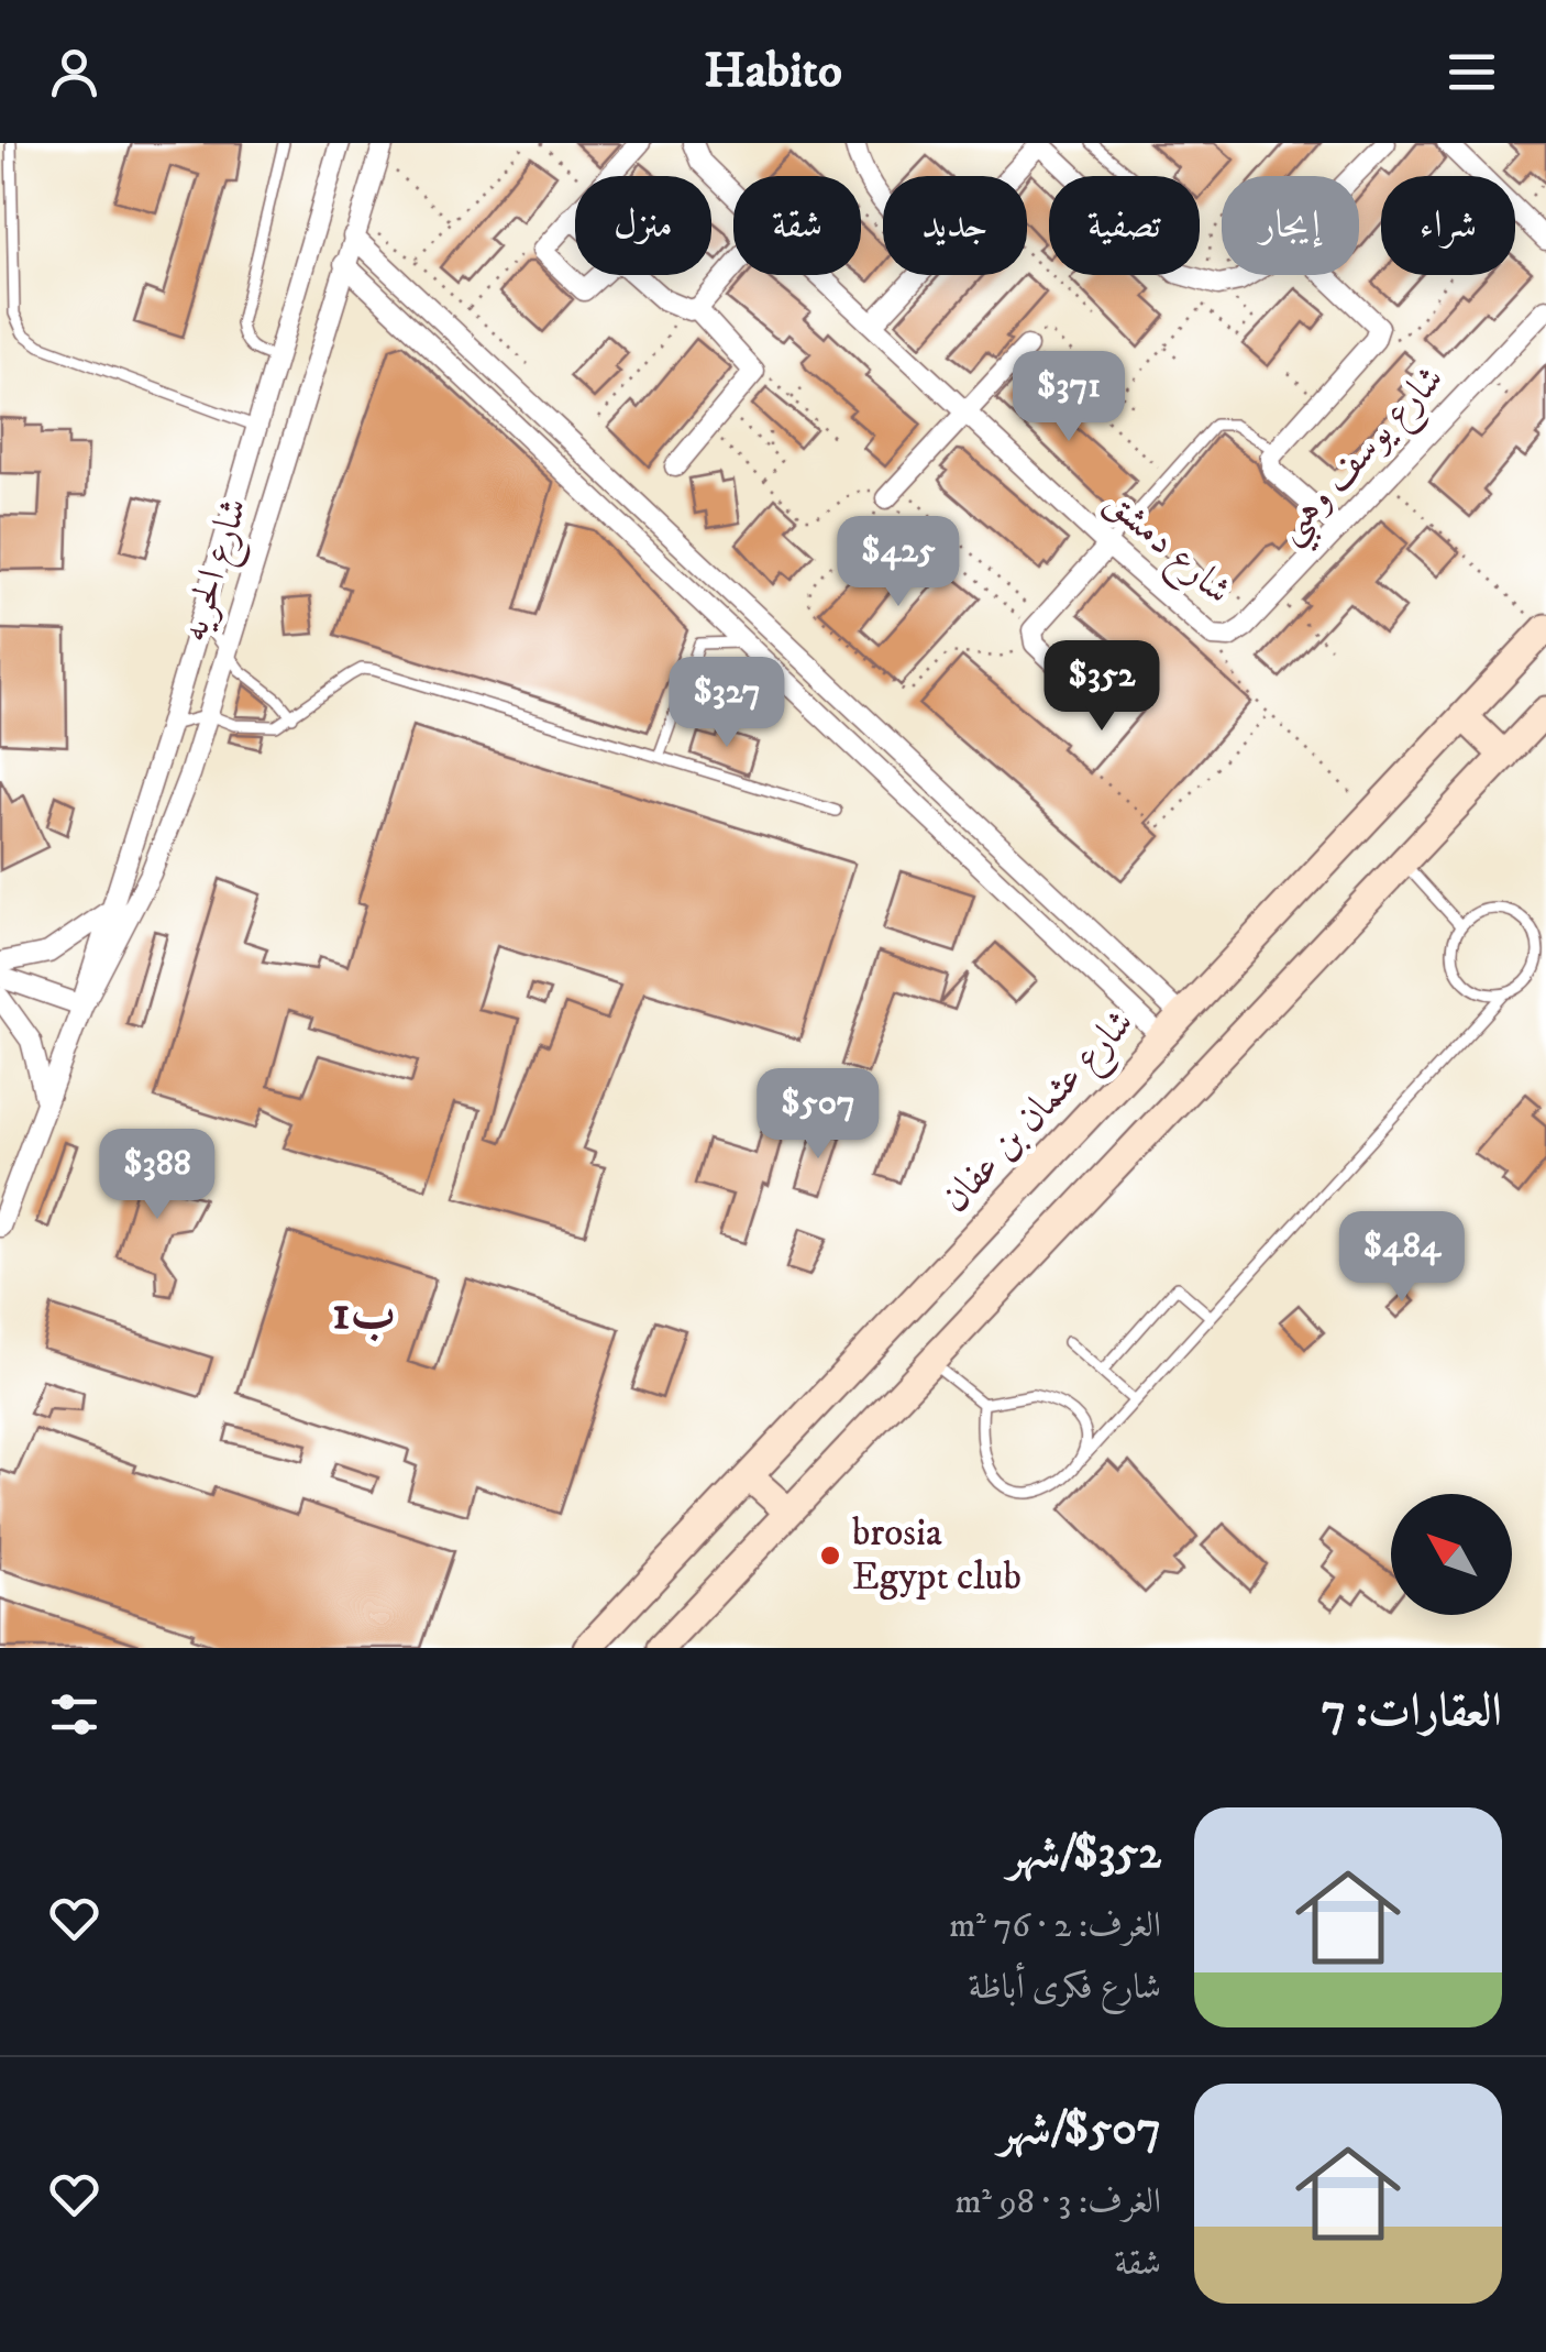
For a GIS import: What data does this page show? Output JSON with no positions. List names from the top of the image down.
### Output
{
  "streets": {
    "main road": ["شارع عثمان بن عفان"],
    "street": ["شارع يوسف وهبي", "شارع دمشق", "شارع الحريه"]
  },
  "crossings": [
    ["شارع يوسف وهبي", "شارع دمشق"]
  ],
  "districts": ["ب1"],
  "places": ["brosia Egypt club"],
  "north": "top left",
  "page": {
    "header": "Habito",
    "chip": [
      "شراء",
      "إيجار",
      "تصفية",
      "جديد",
      "شقة",
      "منزل"
    ],
    "price": [
      "$371",
      "$425",
      "$352",
      "$327",
      "$507",
      "$388",
      "$484"
    ],
    "heading": "العقارات: 7",
    "list": [
      {
        "name": "$352/شهر",
        "note": "الغرف: 2 · 76 m² · شارع فكرى أباظة"
      },
      {
        "name": "$507/شهر",
        "note": "الغرف: 3 · 98 m² · شقة"
      }
    ]
  }
}
